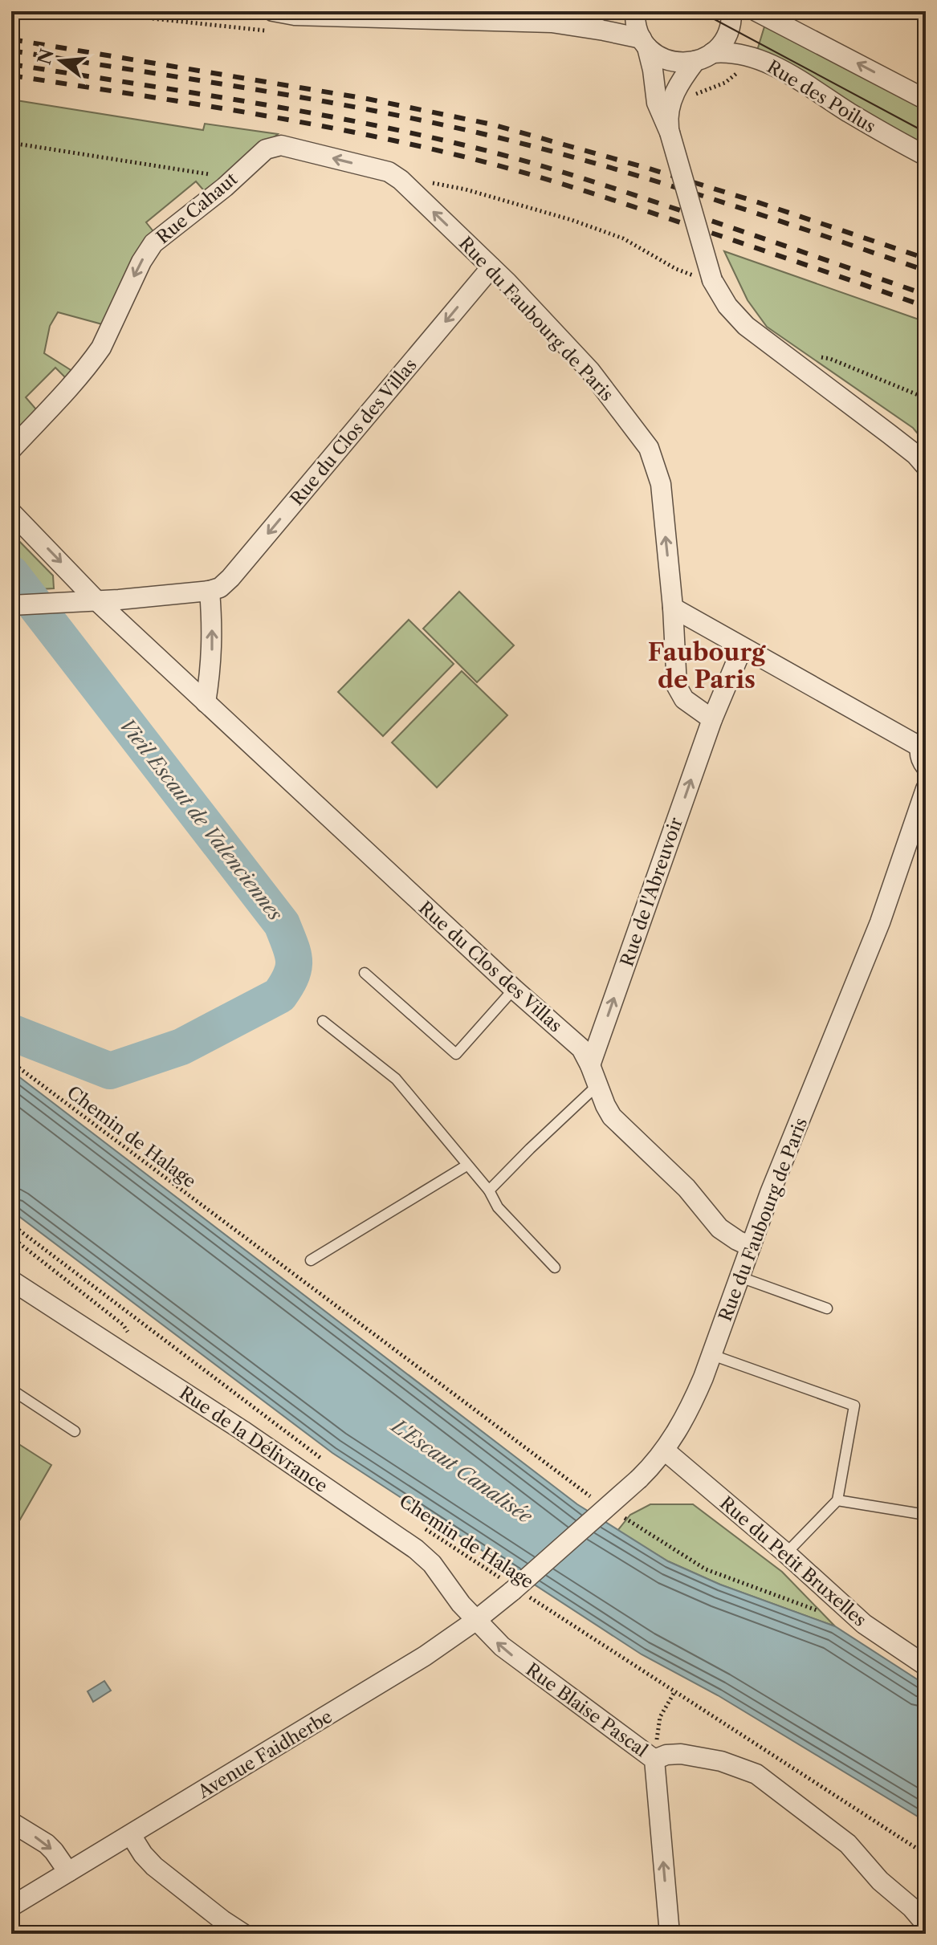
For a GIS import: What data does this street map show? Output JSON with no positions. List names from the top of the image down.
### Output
{
  "streets": {
    "street": [
      "Rue des Poilus",
      "Rue Cahaut",
      "Rue du Faubourg de Paris",
      "Rue du Clos des Villas",
      "Rue de l'Abreuvoir",
      "Rue de la Délivrance",
      "Rue du Petit Bruxelles",
      "Rue Blaise Pascal",
      "Avenue Faidherbe"
    ],
    "path": ["Chemin de Halage"]
  },
  "crossings": [
    ["Rue Cahaut", "Rue du Faubourg de Paris"],
    ["Rue du Faubourg de Paris", "Rue du Clos des Villas"],
    ["Rue du Faubourg de Paris", "Chemin de Halage"],
    ["Rue du Faubourg de Paris", "Rue du Petit Bruxelles"],
    ["Rue du Faubourg de Paris", "Avenue Faidherbe"],
    ["Rue du Clos des Villas", "Rue de l'Abreuvoir"],
    ["Chemin de Halage", "Avenue Faidherbe"],
    ["Rue de la Délivrance", "Rue Blaise Pascal"],
    ["Rue de la Délivrance", "Avenue Faidherbe"],
    ["Rue Blaise Pascal", "Avenue Faidherbe"]
  ],
  "one_way": ["Rue Cahaut", "Rue de l'Abreuvoir", "Rue Blaise Pascal"],
  "districts": ["Faubourg de Paris"],
  "water": ["Vieil Escaut de Valenciennes", "L'Escaut Canalisée"],
  "north": "left"
}
